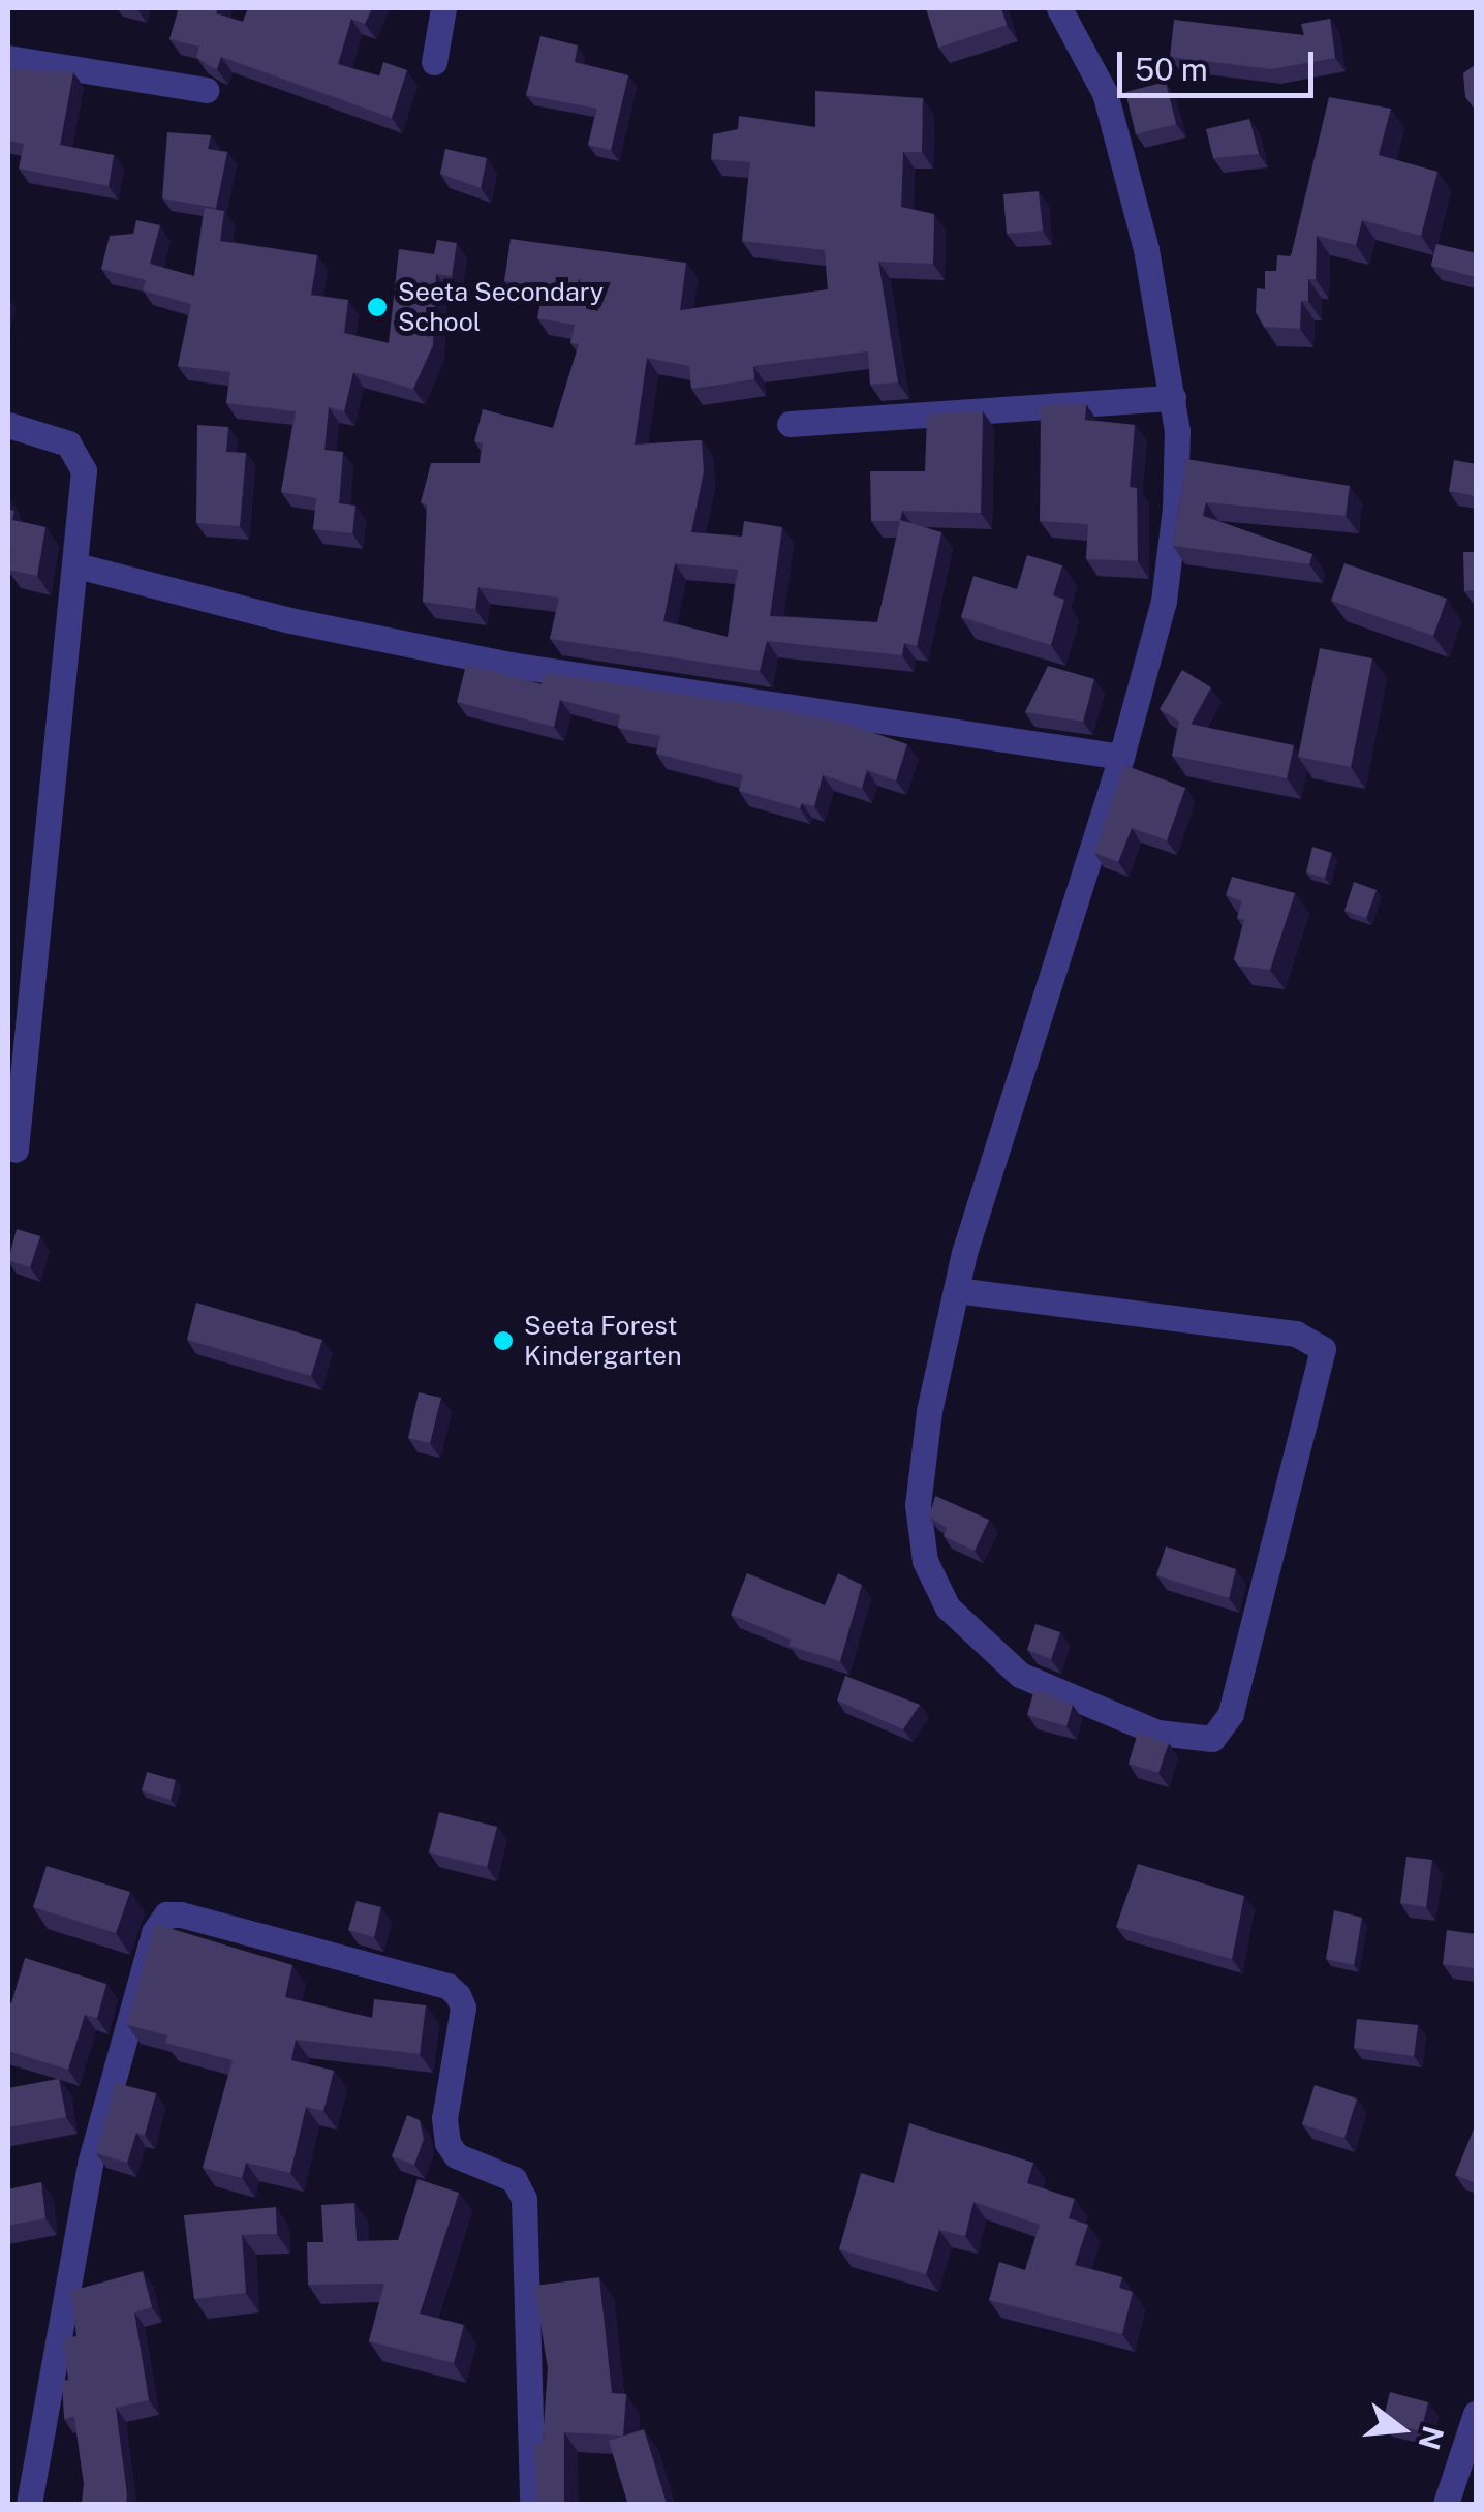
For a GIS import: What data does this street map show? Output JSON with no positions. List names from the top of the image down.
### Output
{
  "places": ["Seeta Secondary School", "Seeta Forest Kindergarten"],
  "scale_bar": "50 m",
  "north": "right"
}
